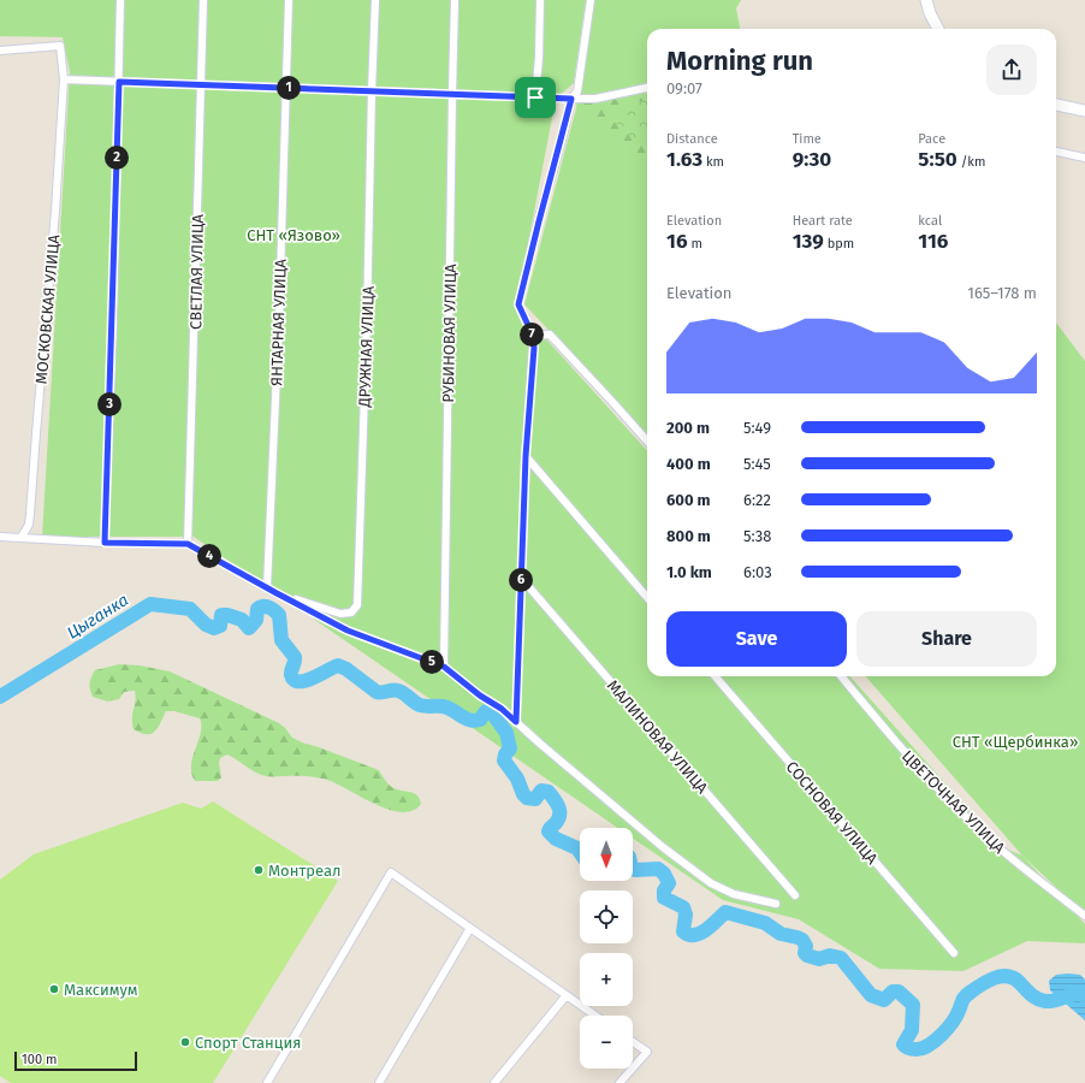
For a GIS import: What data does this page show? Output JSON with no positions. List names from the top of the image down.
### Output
{
  "streets": {
    "street": [
      "СВЕТЛАЯ УЛИЦА",
      "МОСКОВСКАЯ УЛИЦА",
      "ЯНТАРНАЯ УЛИЦА",
      "РУБИНОВАЯ УЛИЦА",
      "ДРУЖНАЯ УЛИЦА",
      "МАЛИНОВАЯ УЛИЦА",
      "ЦВЕТОЧНАЯ УЛИЦА",
      "СОСНОВАЯ УЛИЦА"
    ]
  },
  "water": ["Цыганка"],
  "parks": ["СНТ «Язово»", "СНТ «Щербинка»"],
  "places": ["Монтреал", "Максимум", "Спорт Станция"],
  "scale_bar": "100 m",
  "north": "bottom",
  "page": {
    "heading": ["Morning run", "09:07"],
    "pins": [
      "1",
      "2",
      "7",
      "3",
      "4",
      "6",
      "5"
    ],
    "stats": [
      ["Distance", "1.63 km"],
      ["Time", "9:30"],
      ["Pace", "5:50 /km"],
      ["Elevation", "16 m"],
      ["Heart rate", "139 bpm"],
      ["kcal", "116"]
    ],
    "chart": ["Elevation", "165–178 m"],
    "list": [
      {
        "name": "200 m",
        "note": "5:49"
      },
      {
        "name": "400 m",
        "note": "5:45"
      },
      {
        "name": "600 m",
        "note": "6:22"
      },
      {
        "name": "800 m",
        "note": "5:38"
      },
      {
        "name": "1.0 km",
        "note": "6:03"
      }
    ],
    "buttons": ["Save", "Share"],
    "map_buttons": ["+", "−"],
    "scale": "100 m"
  }
}
